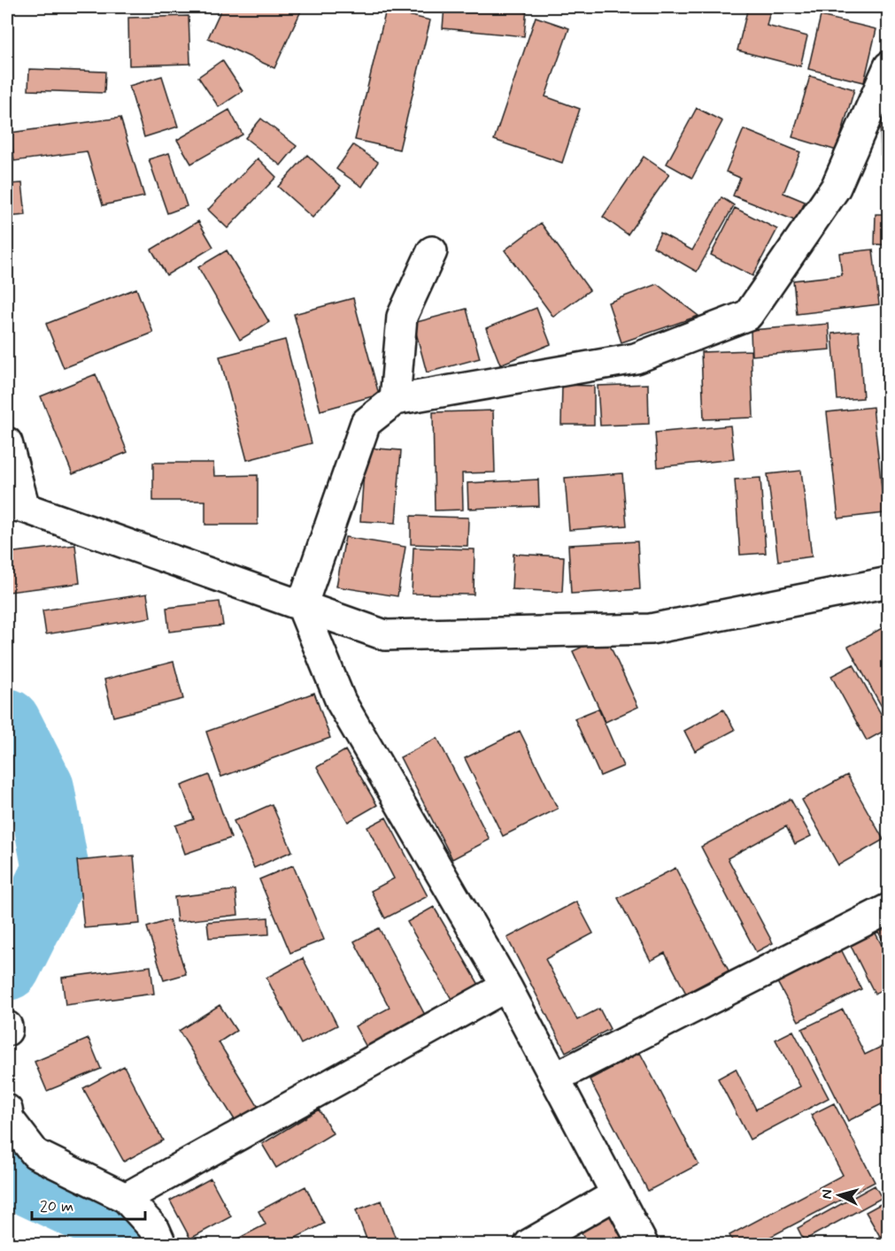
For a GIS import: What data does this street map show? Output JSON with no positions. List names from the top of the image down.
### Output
{
  "scale_bar": "20 m",
  "north": "left"
}
